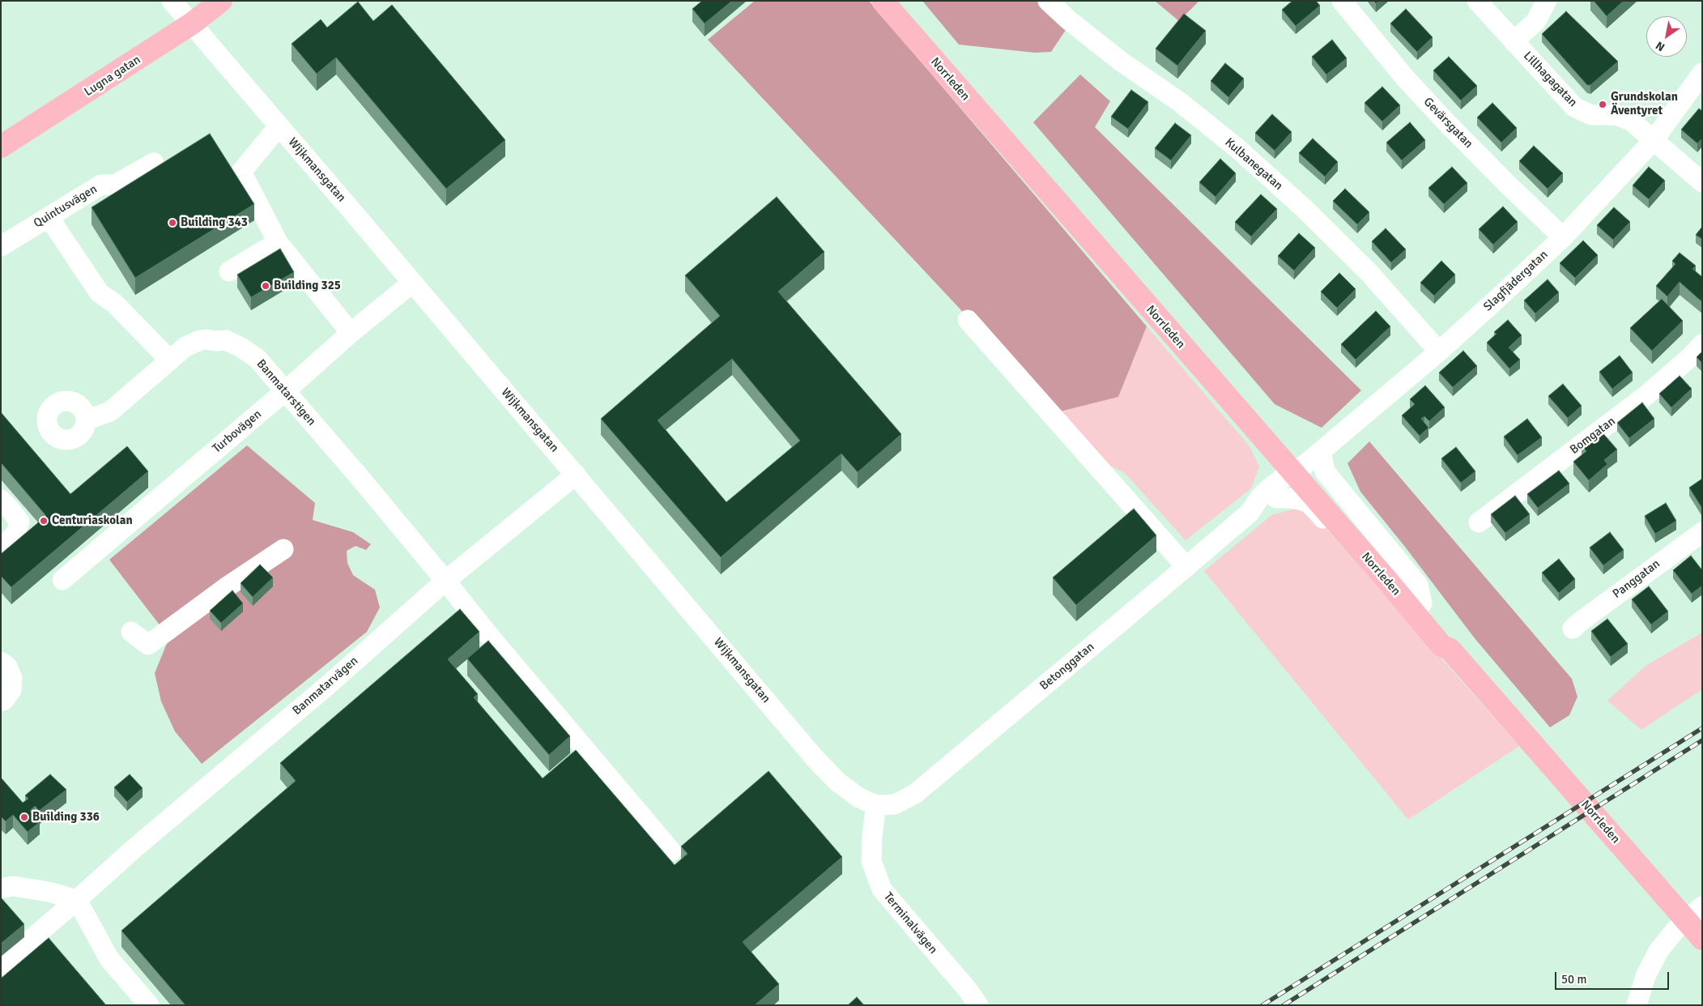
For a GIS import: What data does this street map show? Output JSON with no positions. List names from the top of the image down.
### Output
{
  "streets": {
    "main road": ["Lugna gatan", "Norrleden"],
    "street": [
      "Lillhagagatan",
      "Gevärsgatan",
      "Kulbanegatan",
      "Wijkmansgatan",
      "Quintusvägen",
      "Slagfjädergatan",
      "Banmatarstigen",
      "Turbovägen",
      "Bomgatan",
      "Panggatan",
      "Betonggatan",
      "Banmatarvägen",
      "Terminalvägen"
    ]
  },
  "crossings": [
    ["Lugna gatan", "Wijkmansgatan"],
    ["Norrleden", "Slagfjädergatan"],
    ["Norrleden", "Betonggatan"],
    ["Lillhagagatan", "Slagfjädergatan"],
    ["Gevärsgatan", "Slagfjädergatan"],
    ["Kulbanegatan", "Slagfjädergatan"],
    ["Wijkmansgatan", "Turbovägen"],
    ["Wijkmansgatan", "Betonggatan"],
    ["Wijkmansgatan", "Banmatarvägen"],
    ["Wijkmansgatan", "Terminalvägen"],
    ["Slagfjädergatan", "Betonggatan"],
    ["Banmatarstigen", "Turbovägen"],
    ["Banmatarstigen", "Banmatarvägen"],
    ["Betonggatan", "Terminalvägen"]
  ],
  "places": [
    "Grundskolan Äventyret",
    "Building 343",
    "Building 325",
    "Centuriaskolan",
    "Building 336"
  ],
  "scale_bar": "50 m",
  "north": "bottom left"
}
